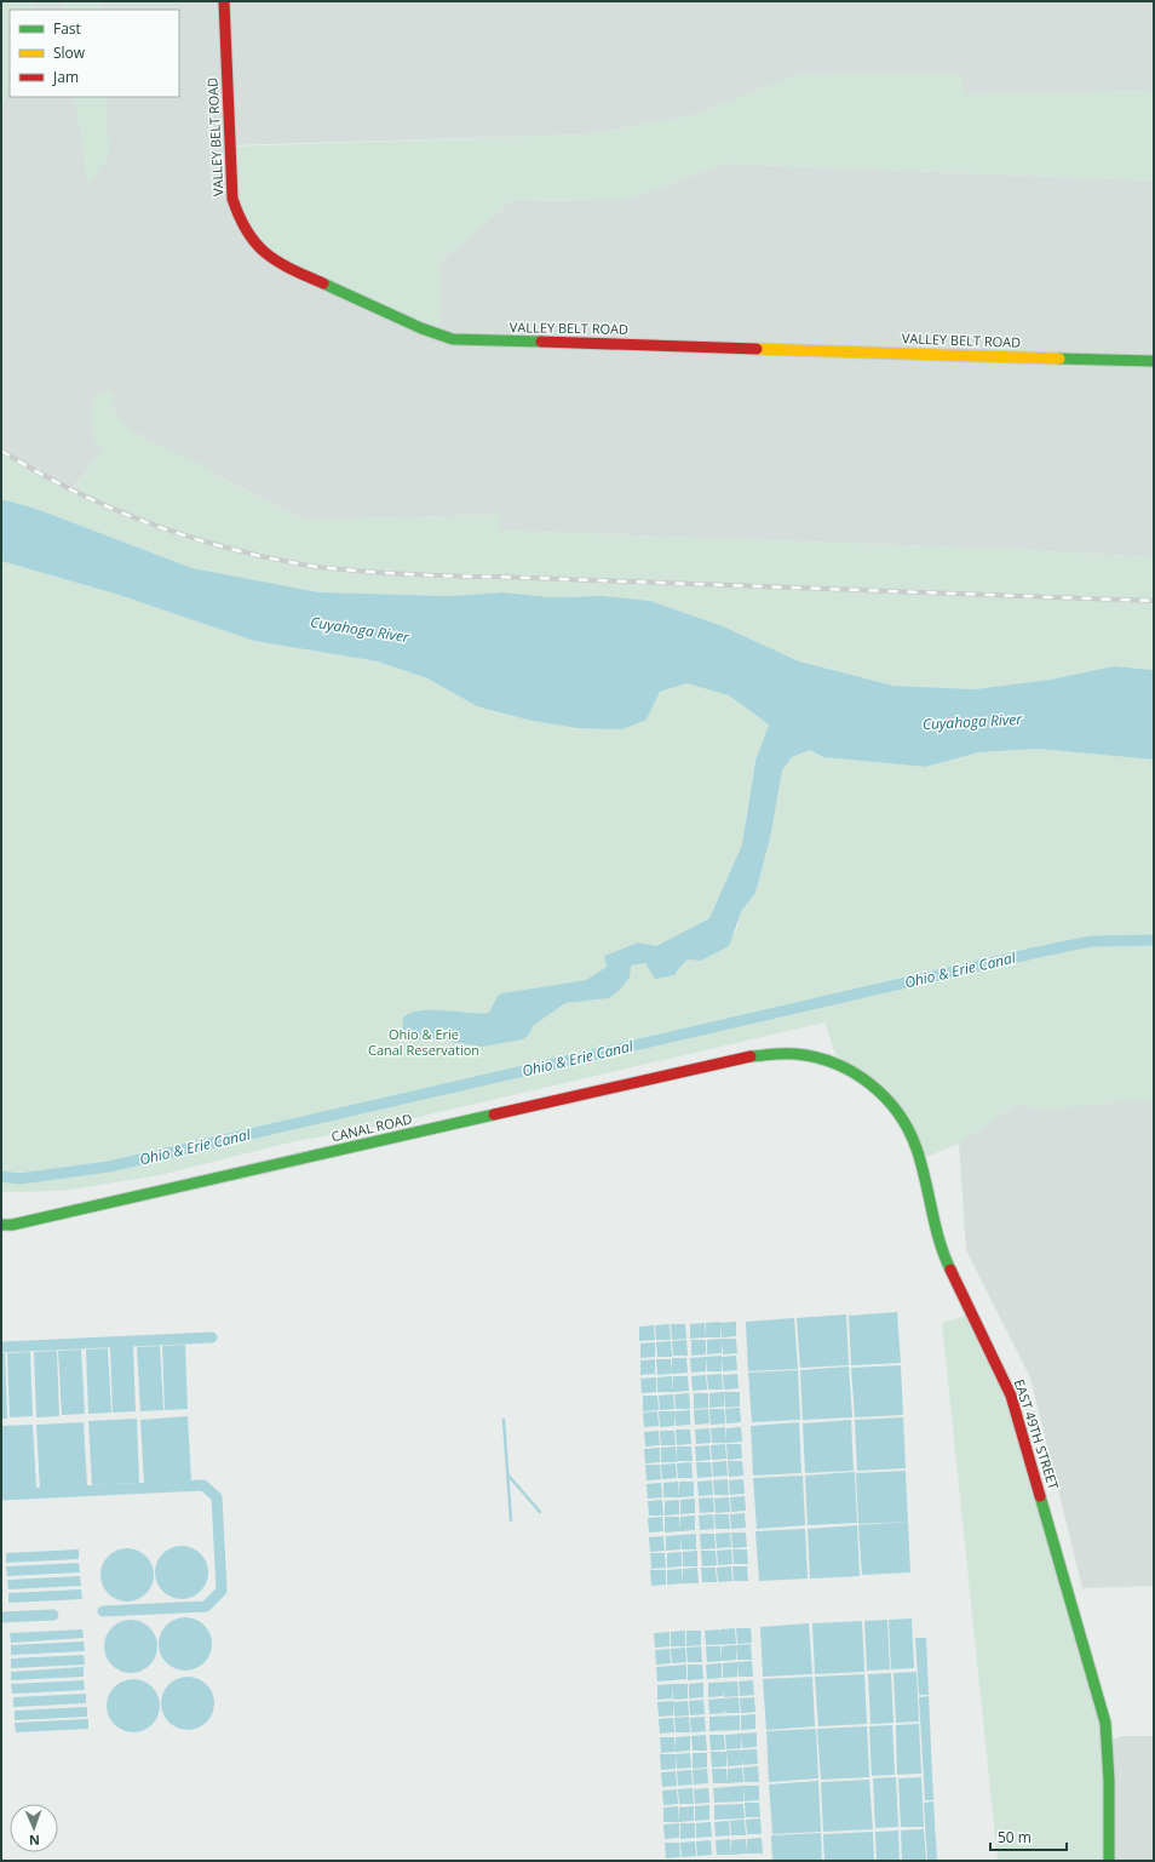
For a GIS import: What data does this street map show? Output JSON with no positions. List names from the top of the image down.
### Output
{
  "streets": {
    "street": ["VALLEY BELT ROAD", "CANAL ROAD", "EAST 49TH STREET"]
  },
  "crossings": [
    ["CANAL ROAD", "EAST 49TH STREET"]
  ],
  "water": ["Cuyahoga River", "Ohio & Erie Canal"],
  "parks": ["Ohio & Erie Canal Reservation"],
  "legend": ["Fast", "Slow", "Jam"],
  "scale_bar": "50 m",
  "north": "bottom"
}
